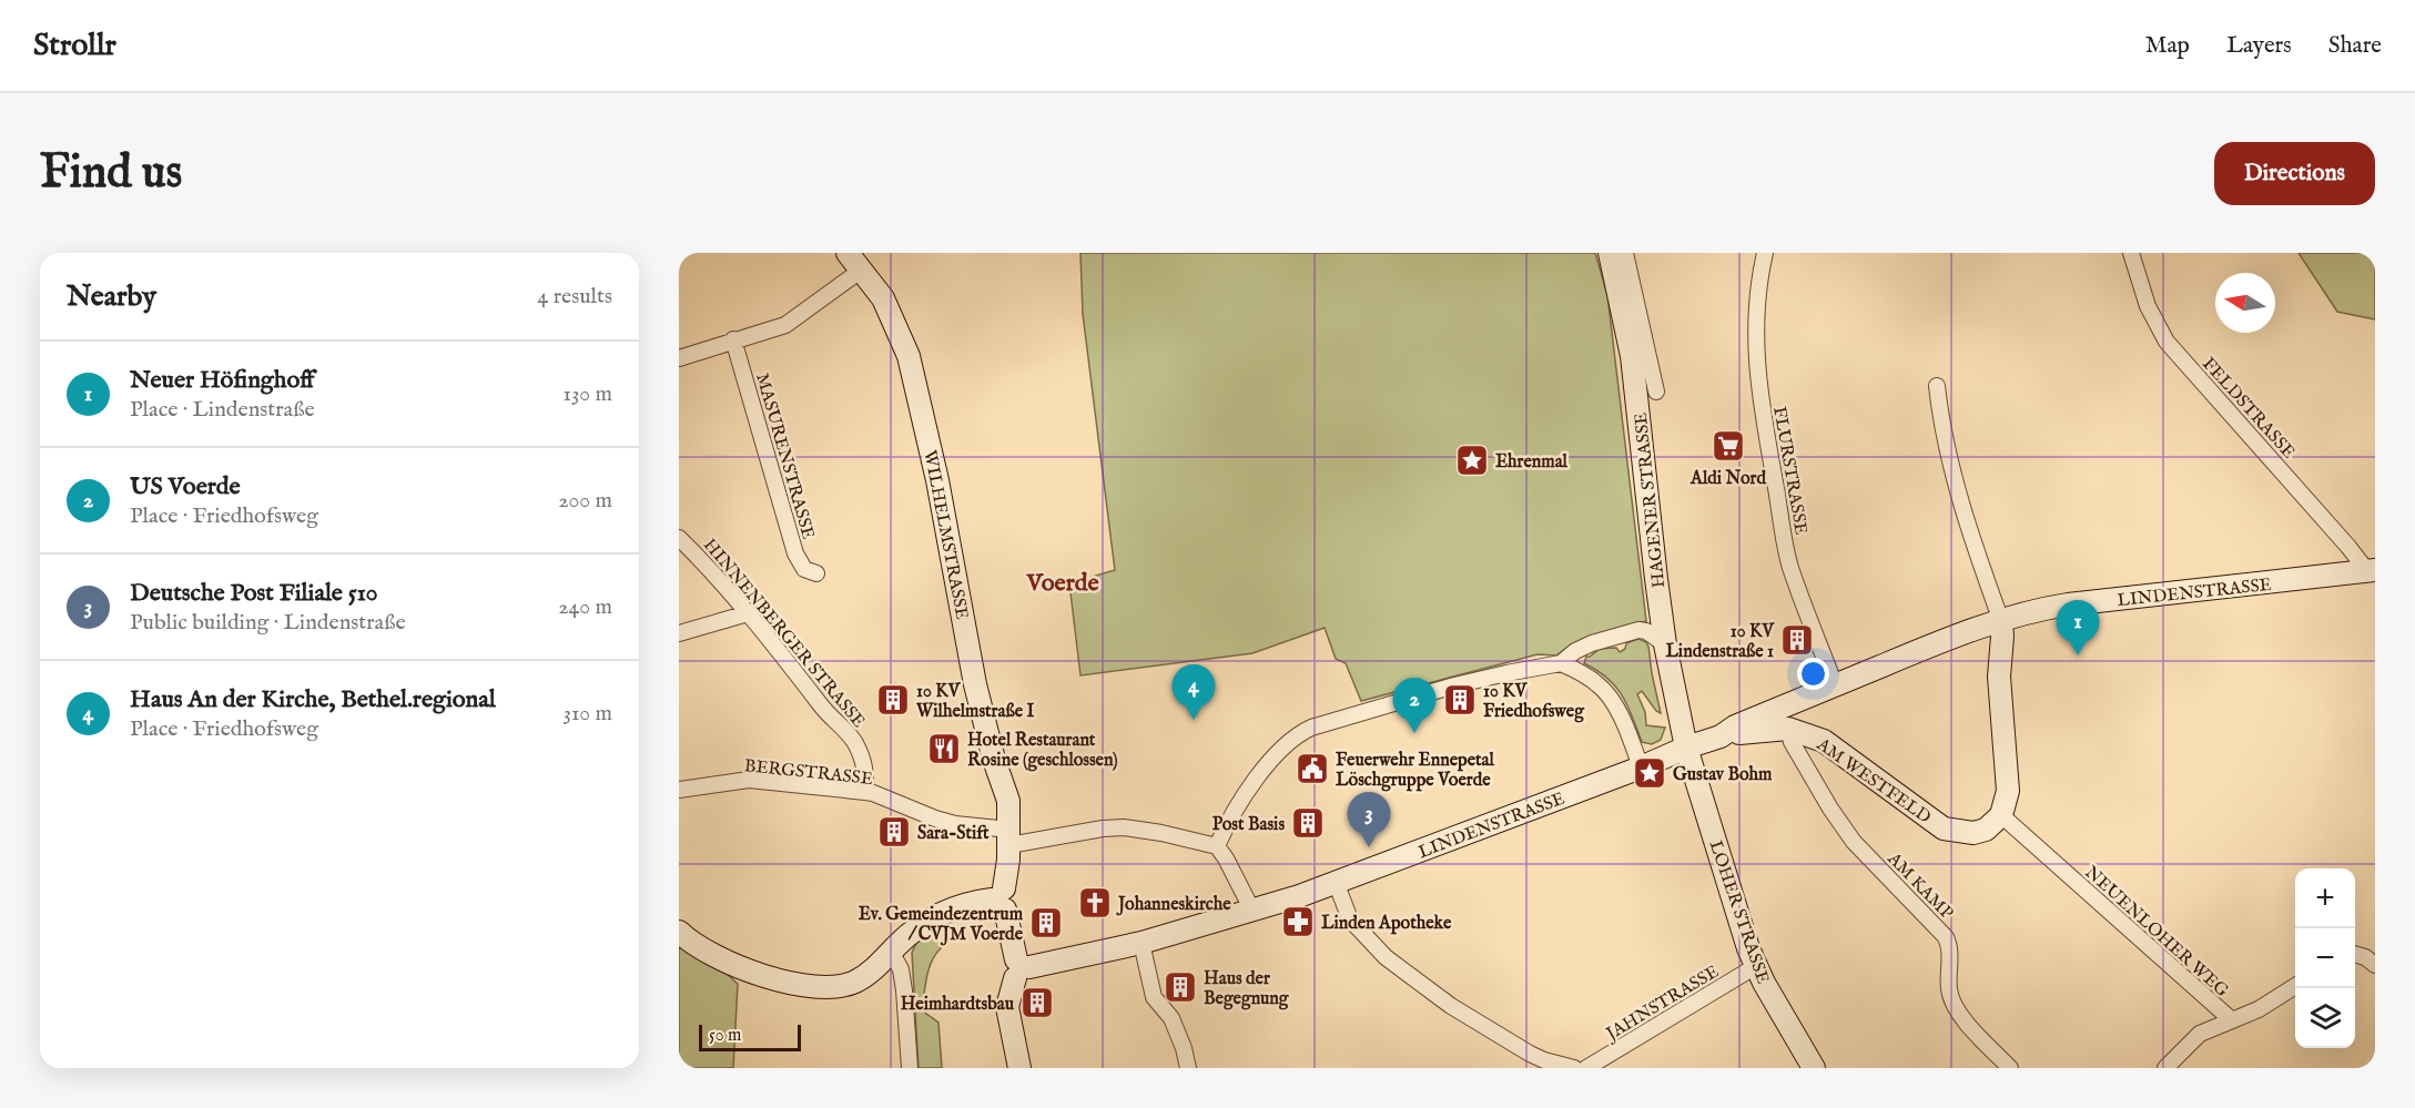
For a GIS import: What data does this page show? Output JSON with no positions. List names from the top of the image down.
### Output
{
  "streets": {
    "main road": [
      "HAGENER STRASSE",
      "WILHELMSTRASSE",
      "LINDENSTRASSE",
      "AM WESTFELD",
      "LOHER STRASSE"
    ],
    "street": [
      "FELDSTRASSE",
      "MASURENSTRASSE",
      "FLURSTRASSE",
      "HINNENBERGER STRASSE",
      "BERGSTRASSE",
      "AM KAMP",
      "NEUENLOHER WEG",
      "JAHNSTRASSE"
    ]
  },
  "crossings": [
    ["FELDSTRASSE", "LINDENSTRASSE"],
    ["FLURSTRASSE", "LINDENSTRASSE"],
    ["HAGENER STRASSE", "LINDENSTRASSE"],
    ["HAGENER STRASSE", "LOHER STRASSE"],
    ["WILHELMSTRASSE", "LINDENSTRASSE"],
    ["WILHELMSTRASSE", "BERGSTRASSE"],
    ["LINDENSTRASSE", "AM WESTFELD"],
    ["LINDENSTRASSE", "LOHER STRASSE"],
    ["HINNENBERGER STRASSE", "BERGSTRASSE"],
    ["AM WESTFELD", "AM KAMP"],
    ["AM WESTFELD", "NEUENLOHER WEG"],
    ["LOHER STRASSE", "JAHNSTRASSE"]
  ],
  "districts": ["Voerde"],
  "places": {
    "supermarket": ["Aldi Nord"],
    "place": ["Ehrenmal", "Gustav Bohm"],
    "building": [
      "10 KV Lindenstraße 1",
      "10 KV Wilhelmstraße I",
      "10 KV Friedhofsweg",
      "Post Basis",
      "Sara-Stift",
      "Ev. Gemeindezentrum / CVJM Voerde",
      "Haus der Begegnung",
      "Heimhardtsbau"
    ],
    "restaurant": ["Hotel Restaurant Rosine (geschlossen)"],
    "public building": ["Feuerwehr Ennepetal Löschgruppe Voerde"],
    "church": ["Johanneskirche"],
    "pharmacy": ["Linden Apotheke"]
  },
  "scale_bar": "50 m",
  "north": "left",
  "page": {
    "header": "Strollr",
    "nav": ["Map", "Layers", "Share"],
    "buttons": "Directions",
    "title": "Find us",
    "heading": ["Nearby", "4 results"],
    "list": [
      {
        "mark": "1",
        "name": "Neuer Höfinghoff",
        "note": "Place · Lindenstraße",
        "value": "130 m"
      },
      {
        "mark": "2",
        "name": "US Voerde",
        "note": "Place · Friedhofsweg",
        "value": "200 m"
      },
      {
        "mark": "3",
        "name": "Deutsche Post Filiale 510",
        "note": "Public building · Lindenstraße",
        "value": "240 m"
      },
      {
        "mark": "4",
        "name": "Haus An der Kirche, Bethel.regional",
        "note": "Place · Friedhofsweg",
        "value": "310 m"
      }
    ],
    "pins": [
      "1",
      "4",
      "2",
      "3"
    ],
    "map_buttons": ["+", "−"],
    "scale": "50 m"
  }
}
